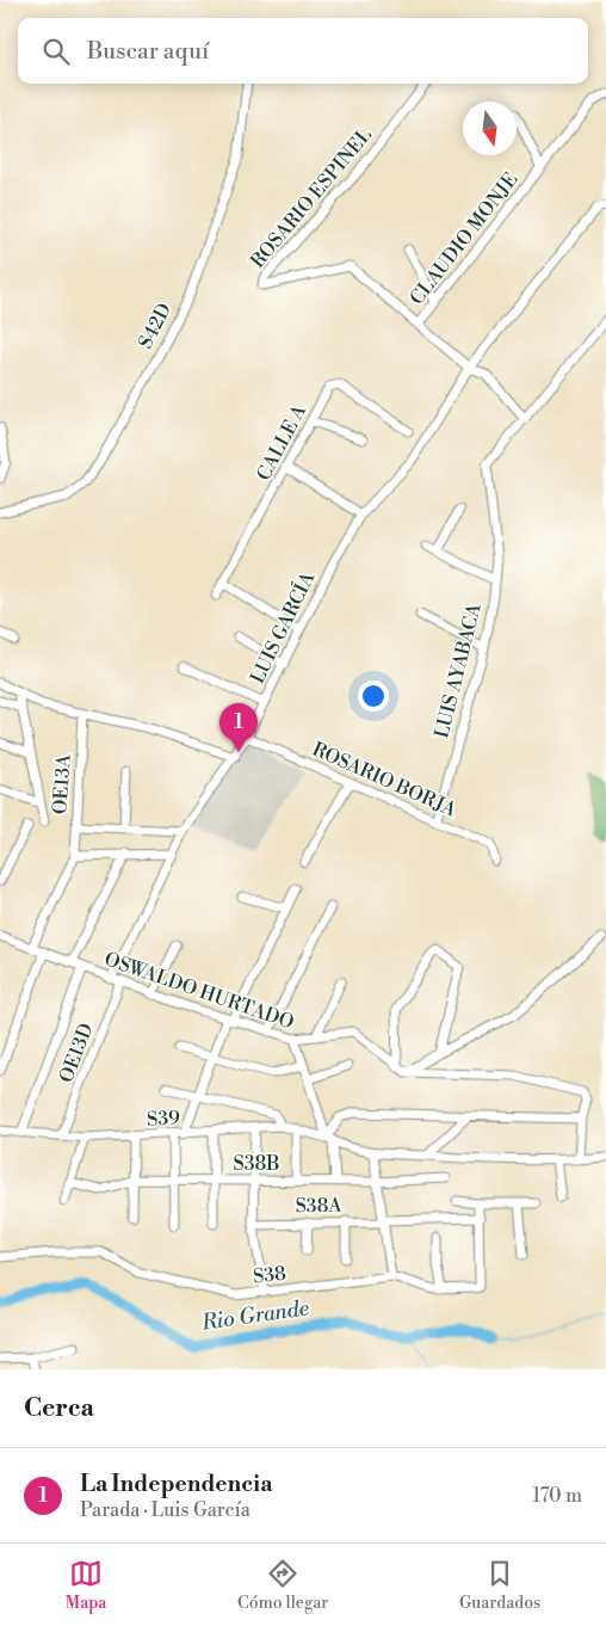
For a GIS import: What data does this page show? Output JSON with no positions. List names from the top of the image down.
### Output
{
  "streets": {
    "street": [
      "ROSARIO ESPINEL",
      "CLAUDIO MONJE",
      "S42D",
      "CALLE A",
      "LUIS GARCÍA",
      "LUIS AYABACA",
      "ROSARIO BORJA",
      "OE13A",
      "OSWALDO HURTADO",
      "OE13D",
      "S39",
      "S38B",
      "S38A",
      "S38"
    ]
  },
  "crossings": [
    ["ROSARIO ESPINEL", "CLAUDIO MONJE"],
    ["ROSARIO ESPINEL", "LUIS GARCÍA"],
    ["LUIS GARCÍA", "ROSARIO BORJA"],
    ["LUIS GARCÍA", "OSWALDO HURTADO"],
    ["LUIS AYABACA", "ROSARIO BORJA"],
    ["OSWALDO HURTADO", "OE13D"],
    ["OSWALDO HURTADO", "S39"],
    ["OSWALDO HURTADO", "S38B"],
    ["OE13D", "S39"]
  ],
  "water": ["Rio Grande"],
  "north": "bottom",
  "page": {
    "search": "Buscar aquí",
    "pins": "1",
    "heading": "Cerca",
    "list": [
      {
        "mark": "1",
        "name": "La Independencia",
        "note": "Parada · Luis García",
        "value": "170 m"
      }
    ],
    "nav": ["Mapa", "Cómo llegar", "Guardados"]
  }
}
